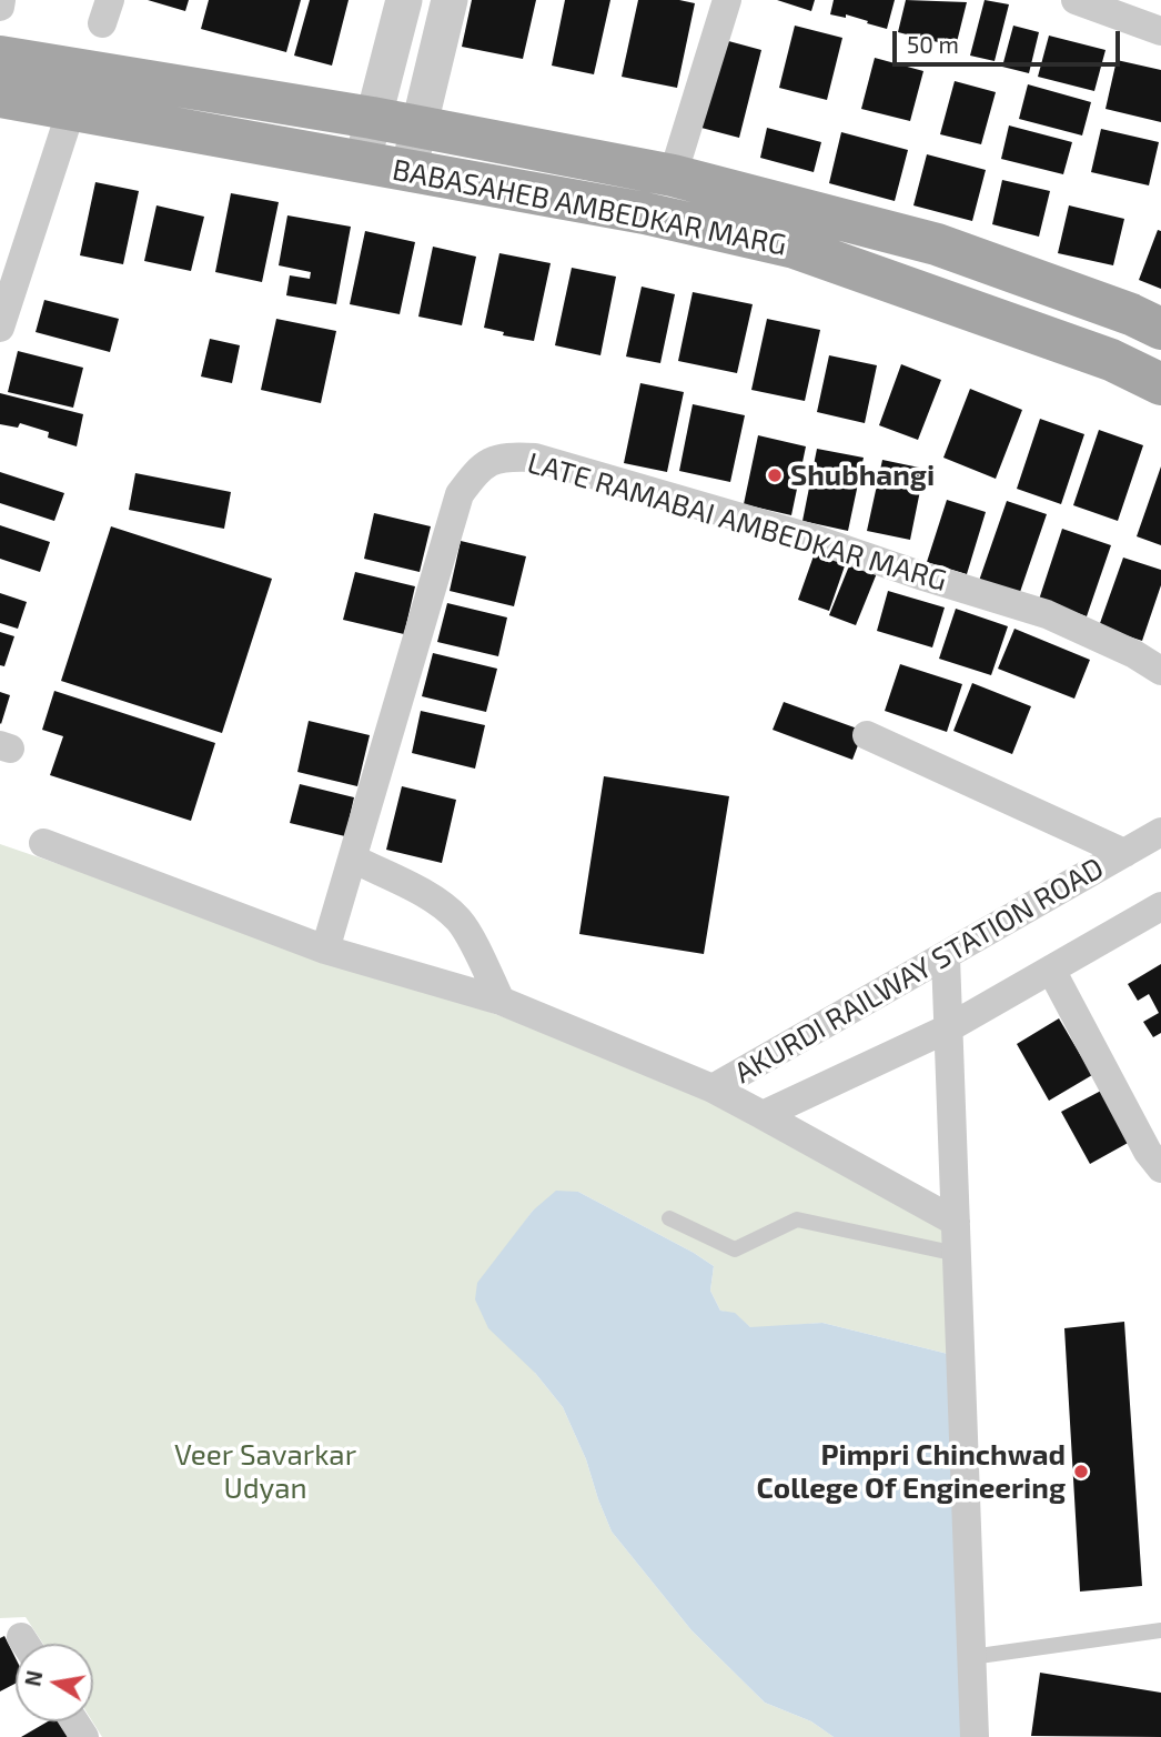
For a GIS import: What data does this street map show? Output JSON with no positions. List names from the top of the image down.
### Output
{
  "streets": {
    "main road": ["BABASAHEB AMBEDKAR MARG"],
    "street": ["LATE RAMABAI AMBEDKAR MARG", "AKURDI RAILWAY STATION ROAD"]
  },
  "parks": ["Veer Savarkar Udyan"],
  "places": ["Shubhangi", "Pimpri Chinchwad College Of Engineering"],
  "scale_bar": "50 m",
  "north": "left"
}
